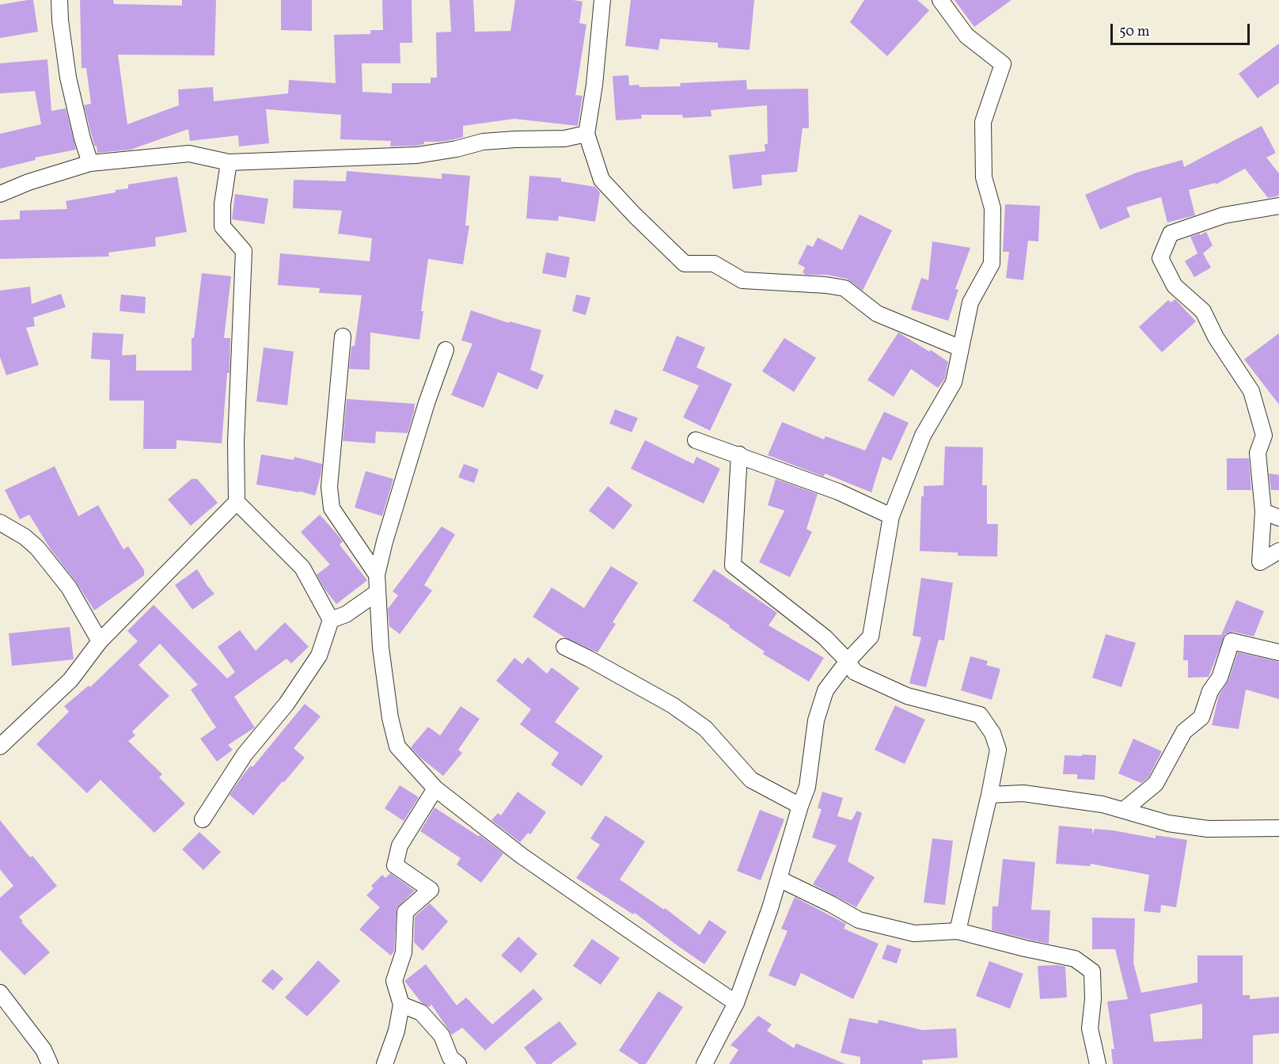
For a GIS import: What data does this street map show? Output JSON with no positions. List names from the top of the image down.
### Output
{
  "scale_bar": "50 m"
}
